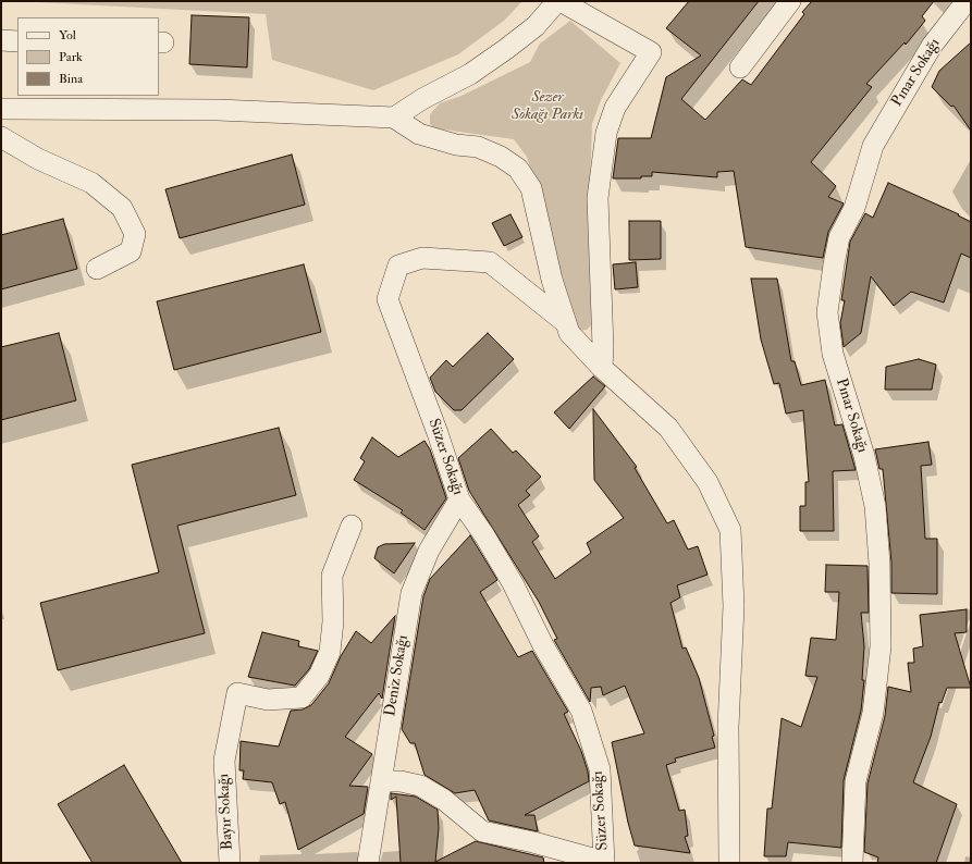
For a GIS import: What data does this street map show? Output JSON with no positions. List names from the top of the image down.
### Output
{
  "streets": {
    "street": [
      "Pınar Sokağı",
      "Süzer Sokağı",
      "Deniz Sokağı",
      "Bayır Sokağı"
    ]
  },
  "crossings": [
    ["Süzer Sokağı", "Deniz Sokağı"]
  ],
  "parks": ["Sezer Sokağı Parkı"],
  "legend": ["Yol", "Park", "Bina"]
}
